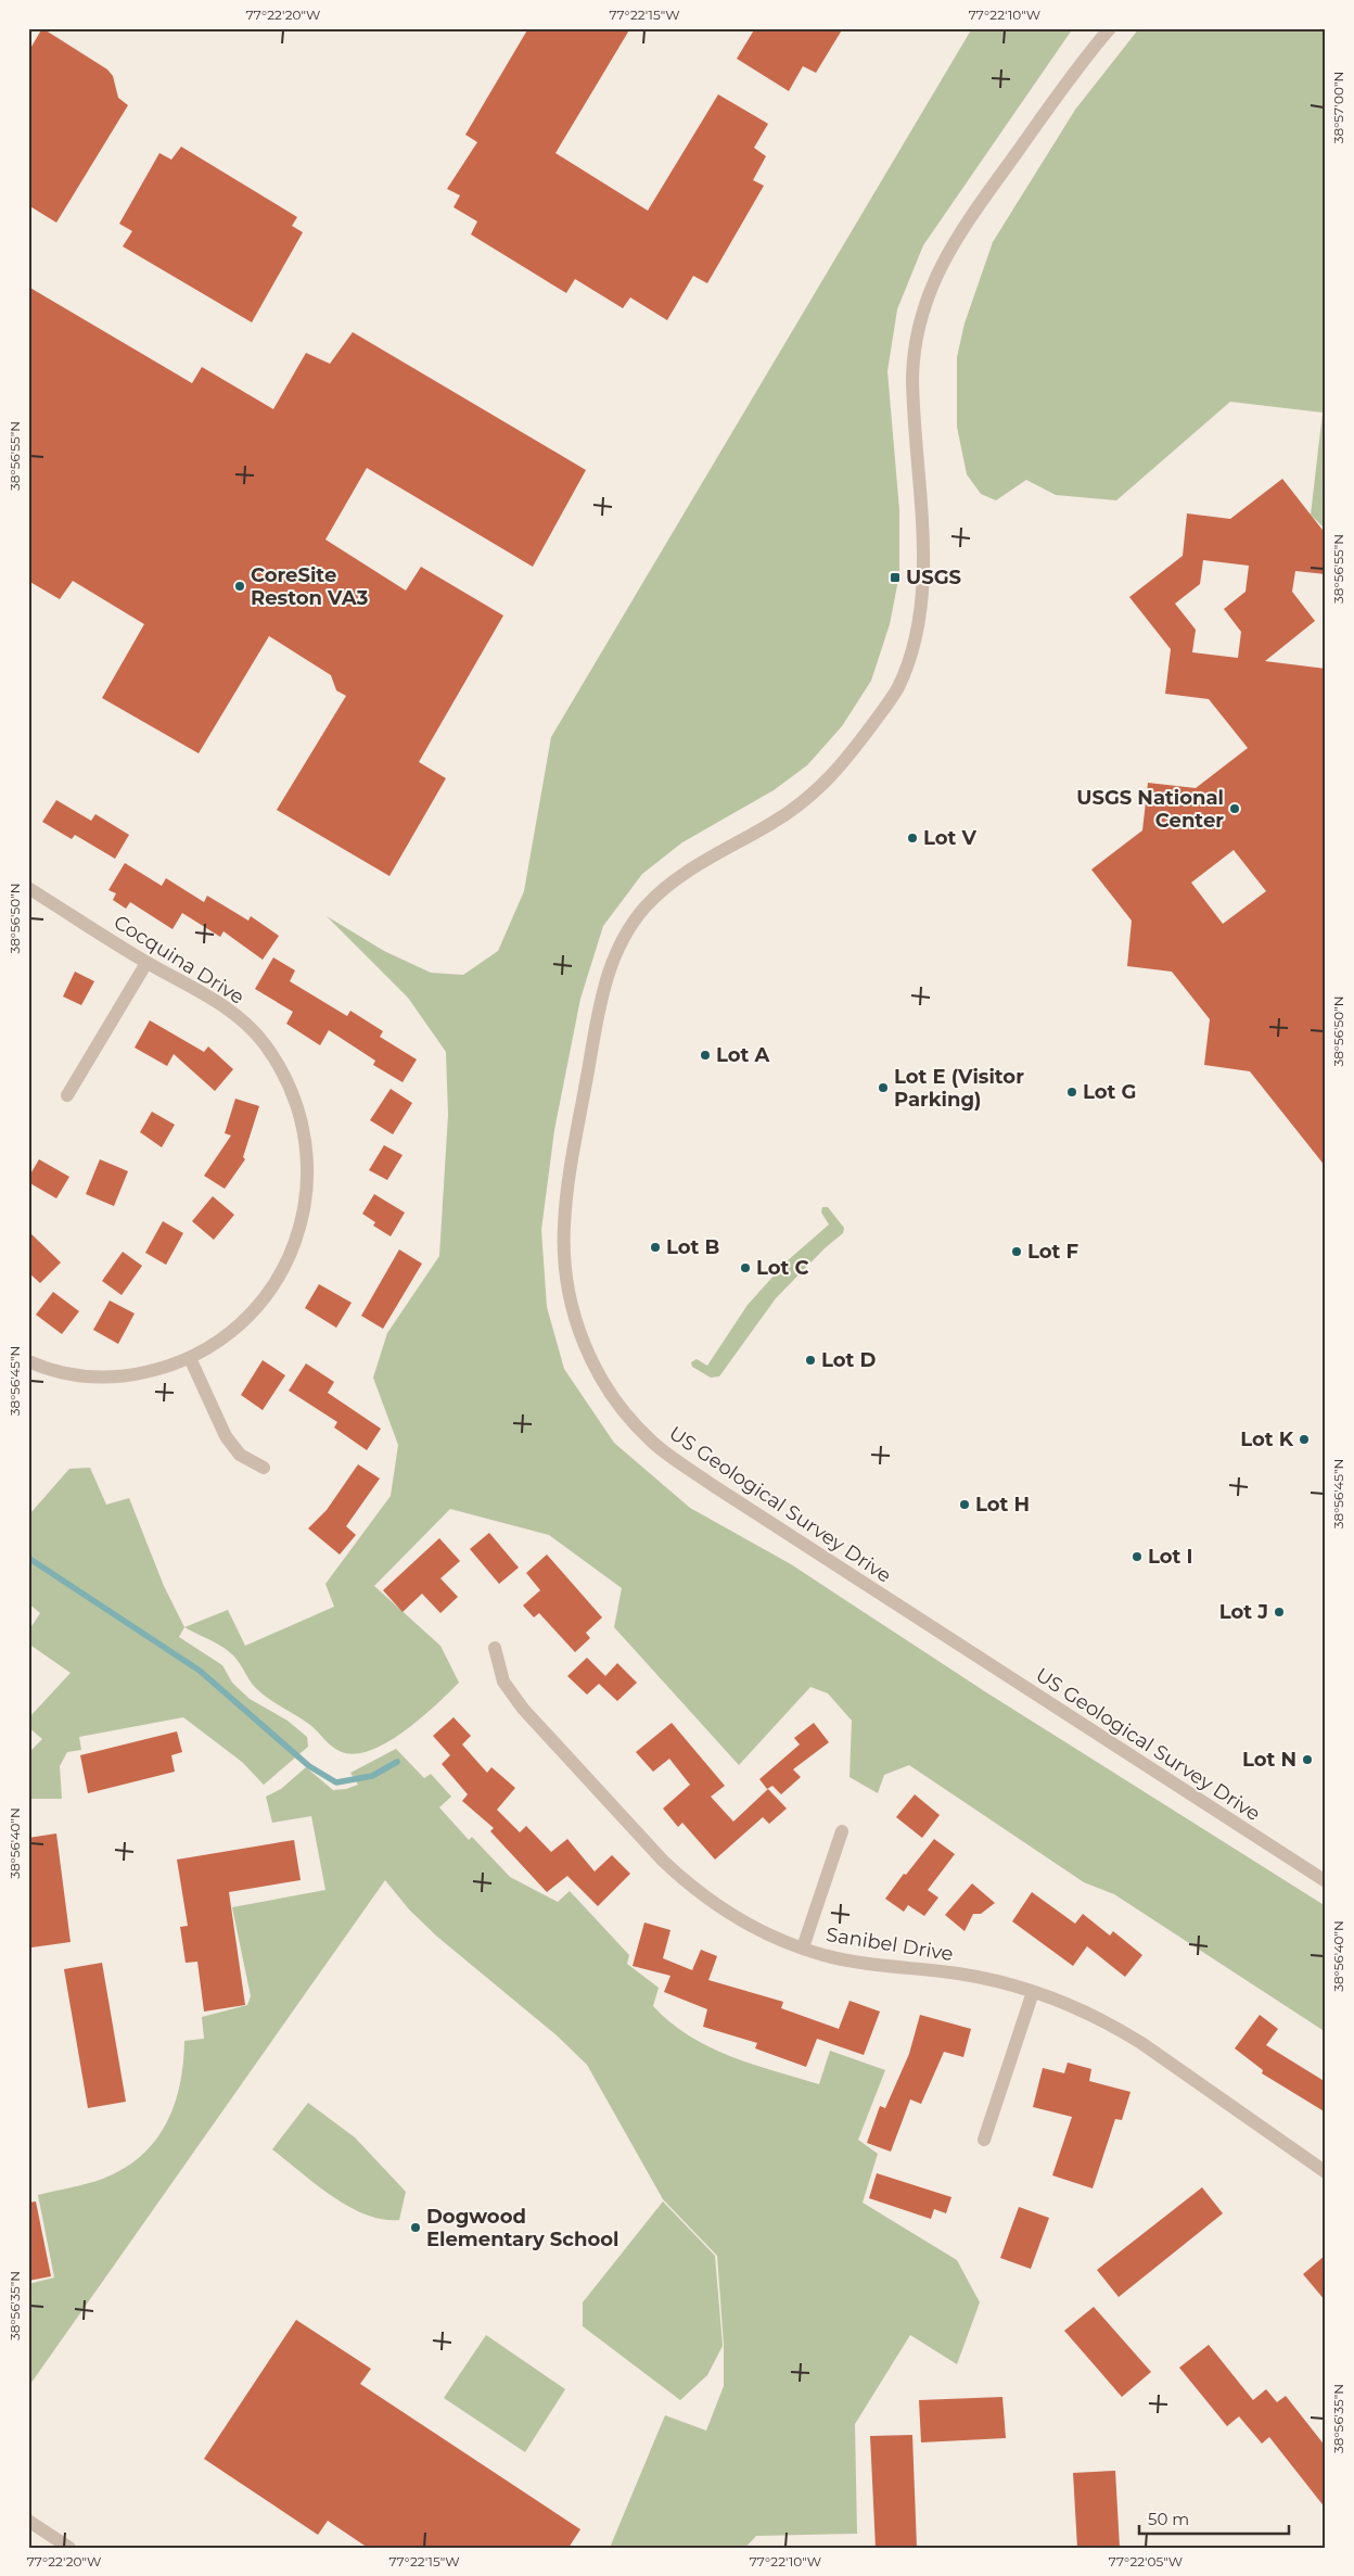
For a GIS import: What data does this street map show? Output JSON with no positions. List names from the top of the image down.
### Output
{
  "streets": {
    "street": ["Cocquina Drive", "US Geological Survey Drive", "Sanibel Drive"]
  },
  "places": {
    "transit": ["USGS"],
    "other": [
      "CoreSite Reston VA3",
      "USGS National Center",
      "Lot V",
      "Lot A",
      "Lot E (Visitor Parking)",
      "Lot G",
      "Lot B",
      "Lot F",
      "Lot C",
      "Lot D",
      "Lot K",
      "Lot H",
      "Lot I",
      "Lot J",
      "Lot N",
      "Dogwood Elementary School"
    ]
  },
  "scale_bar": "50 m",
  "coordinates": [
    "77°22'20\"W",
    "77°22'15\"W",
    "77°22'10\"W",
    "38°57'00\"N",
    "38°56'55\"N",
    "38°56'50\"N",
    "38°56'45\"N",
    "38°56'40\"N",
    "38°56'35\"N",
    "77°22'05\"W"
  ]
}
